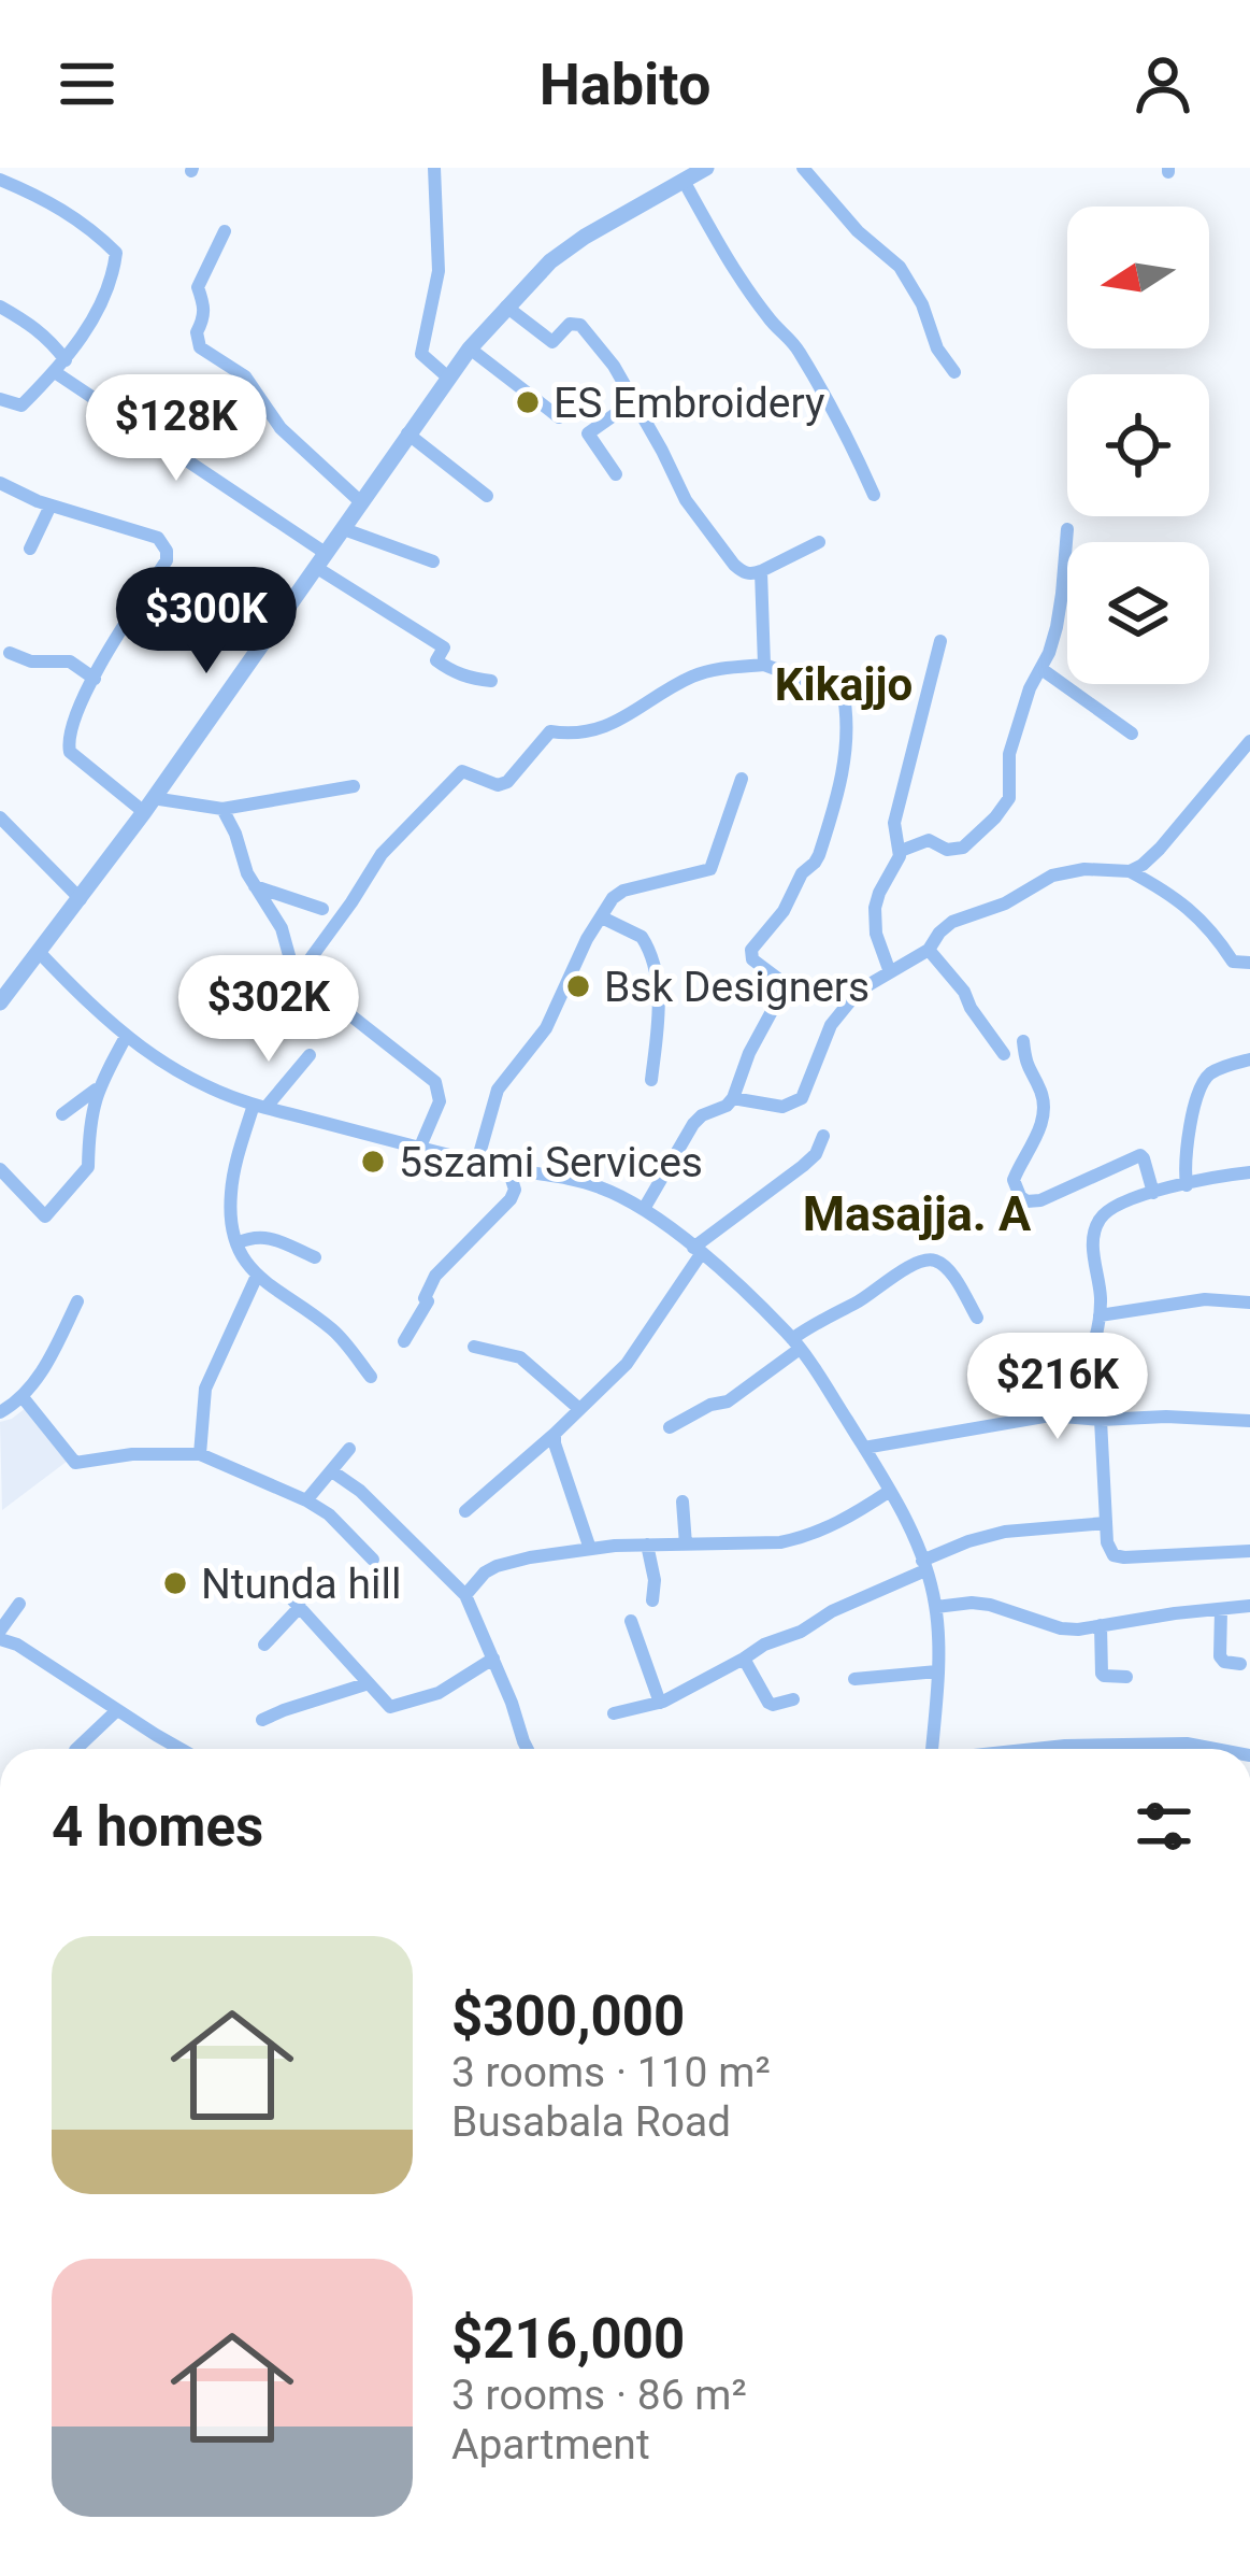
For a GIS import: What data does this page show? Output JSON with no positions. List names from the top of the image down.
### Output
{
  "districts": ["Kikajjo", "Masajja. A"],
  "places": [
    "ES Embroidery",
    "Bsk Designers",
    "5szami Services",
    "Ntunda hill"
  ],
  "north": "left",
  "page": {
    "header": "Habito",
    "price": [
      "$128K",
      "$300K",
      "$302K",
      "$216K"
    ],
    "heading": "4 homes",
    "list": [
      {
        "name": "$300,000",
        "note": "3 rooms · 110 m² · Busabala Road"
      },
      {
        "name": "$216,000",
        "note": "3 rooms · 86 m² · Apartment"
      }
    ]
  }
}
